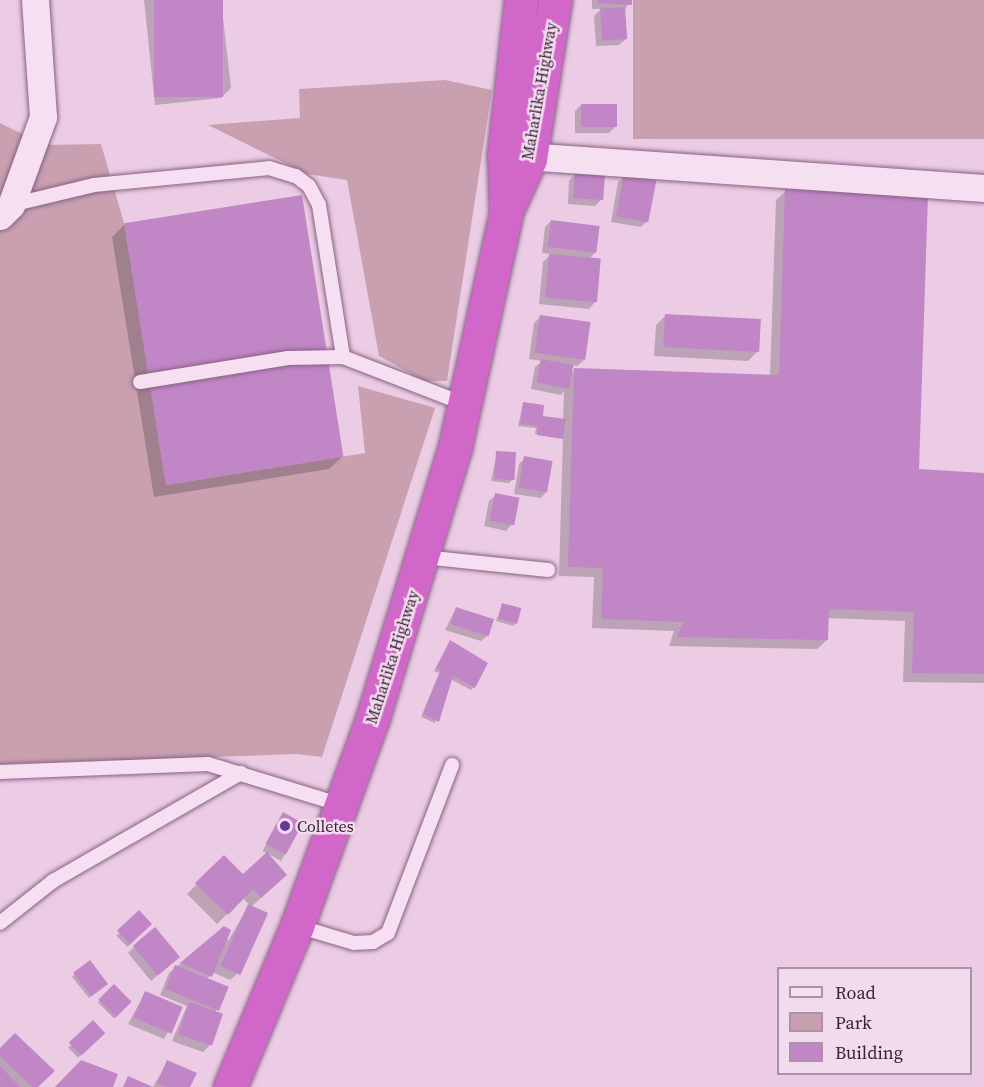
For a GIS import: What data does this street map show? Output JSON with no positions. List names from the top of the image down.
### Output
{
  "streets": {
    "highway": ["Maharlika Highway"]
  },
  "places": ["Colletes"],
  "legend": ["Road", "Park", "Building"]
}
